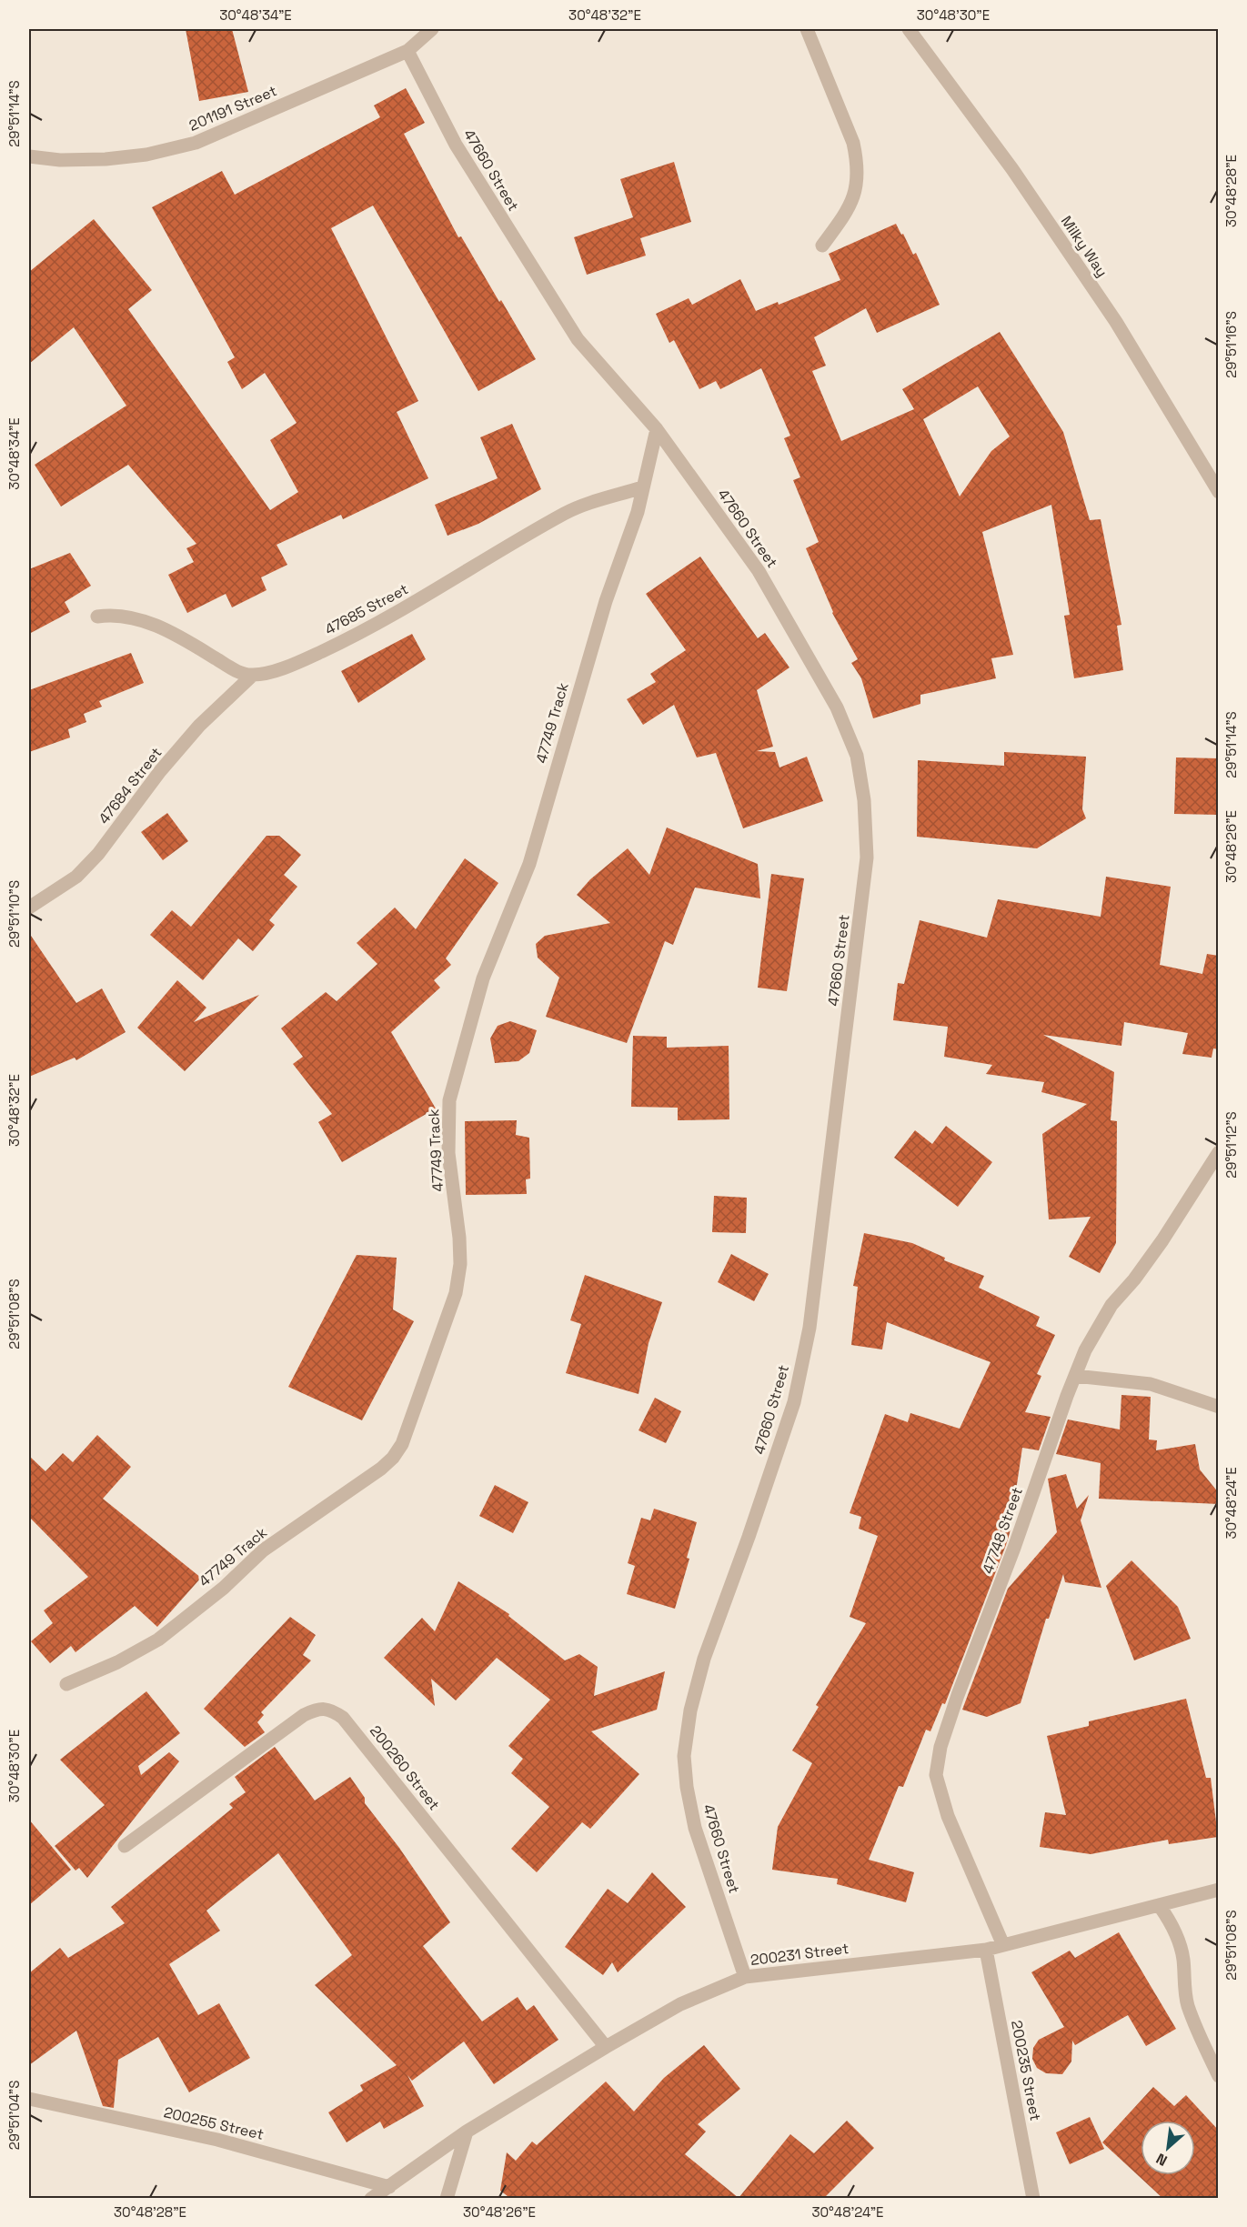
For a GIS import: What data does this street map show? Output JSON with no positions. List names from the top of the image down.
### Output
{
  "streets": {
    "street": [
      "201191 Street",
      "47660 Street",
      "Milky Way",
      "47685 Street",
      "47749 Track",
      "47684 Street",
      "47748 Street",
      "200260 Street",
      "200231 Street",
      "200235 Street",
      "200255 Street"
    ]
  },
  "crossings": [
    ["201191 Street", "47660 Street"],
    ["47660 Street", "47749 Track"],
    ["47660 Street", "200231 Street"],
    ["47685 Street", "47749 Track"],
    ["47685 Street", "47684 Street"],
    ["47748 Street", "200231 Street"],
    ["200260 Street", "200231 Street"],
    ["200231 Street", "200235 Street"],
    ["200231 Street", "200255 Street"]
  ],
  "north": "bottom left",
  "coordinates": [
    "30°48'34\"E",
    "30°48'32\"E",
    "30°48'30\"E",
    "29°51'14\"S",
    "30°48'28\"E",
    "29°51'16\"S",
    "30°48'26\"E",
    "29°51'10\"S",
    "29°51'12\"S",
    "29°51'08\"S",
    "30°48'24\"E",
    "29°51'04\"S"
  ]
}
